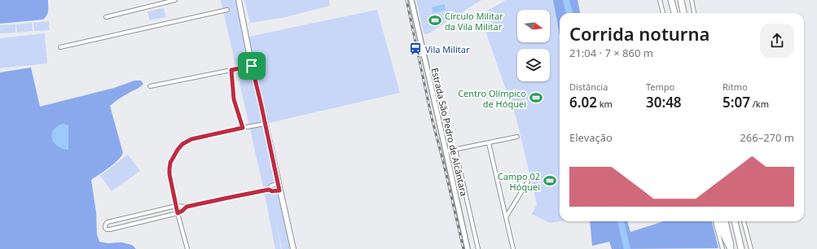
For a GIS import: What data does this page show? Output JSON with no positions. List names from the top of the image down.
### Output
{
  "streets": {
    "street": ["Estrada São Pedro de Alcântara"]
  },
  "places": {
    "sports": ["Círculo Militar da Vila Militar", "Centro Olímpico de Hóquei", "Campo 02 Hóquei"],
    "station": ["Vila Militar"]
  },
  "north": "right",
  "page": {
    "heading": ["Corrida noturna", "21:04 · 7 × 860 m"],
    "stats": [
      ["Distância", "6.02 km"],
      ["Tempo", "30:48"],
      ["Ritmo", "5:07 /km"]
    ],
    "chart": ["Elevação", "266–270 m"]
  }
}
